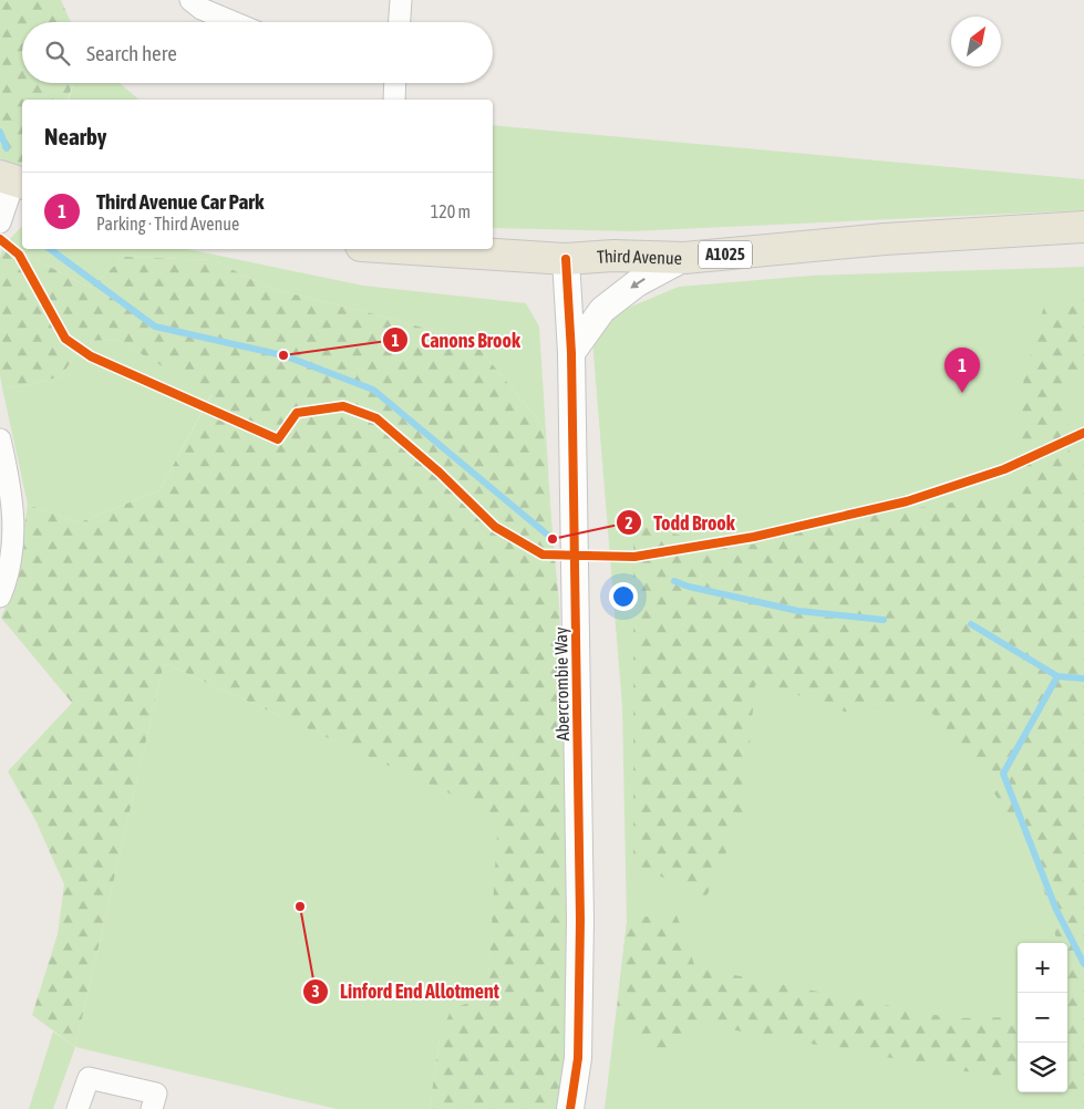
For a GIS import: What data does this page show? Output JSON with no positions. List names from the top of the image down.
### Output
{
  "streets": {
    "main road": ["A1025", "Third Avenue"],
    "street": ["Abercrombie Way"]
  },
  "crossings": [
    ["Third Avenue", "Abercrombie Way"]
  ],
  "places": ["Canons Brook", "Todd Brook", "Linford End Allotment"],
  "north": "top right",
  "page": {
    "search": "Search here",
    "heading": "Nearby",
    "list": [
      {
        "mark": "1",
        "name": "Third Avenue Car Park",
        "note": "Parking · Third Avenue",
        "value": "120 m"
      }
    ],
    "pins": "1",
    "map_buttons": ["+", "−"]
  }
}
